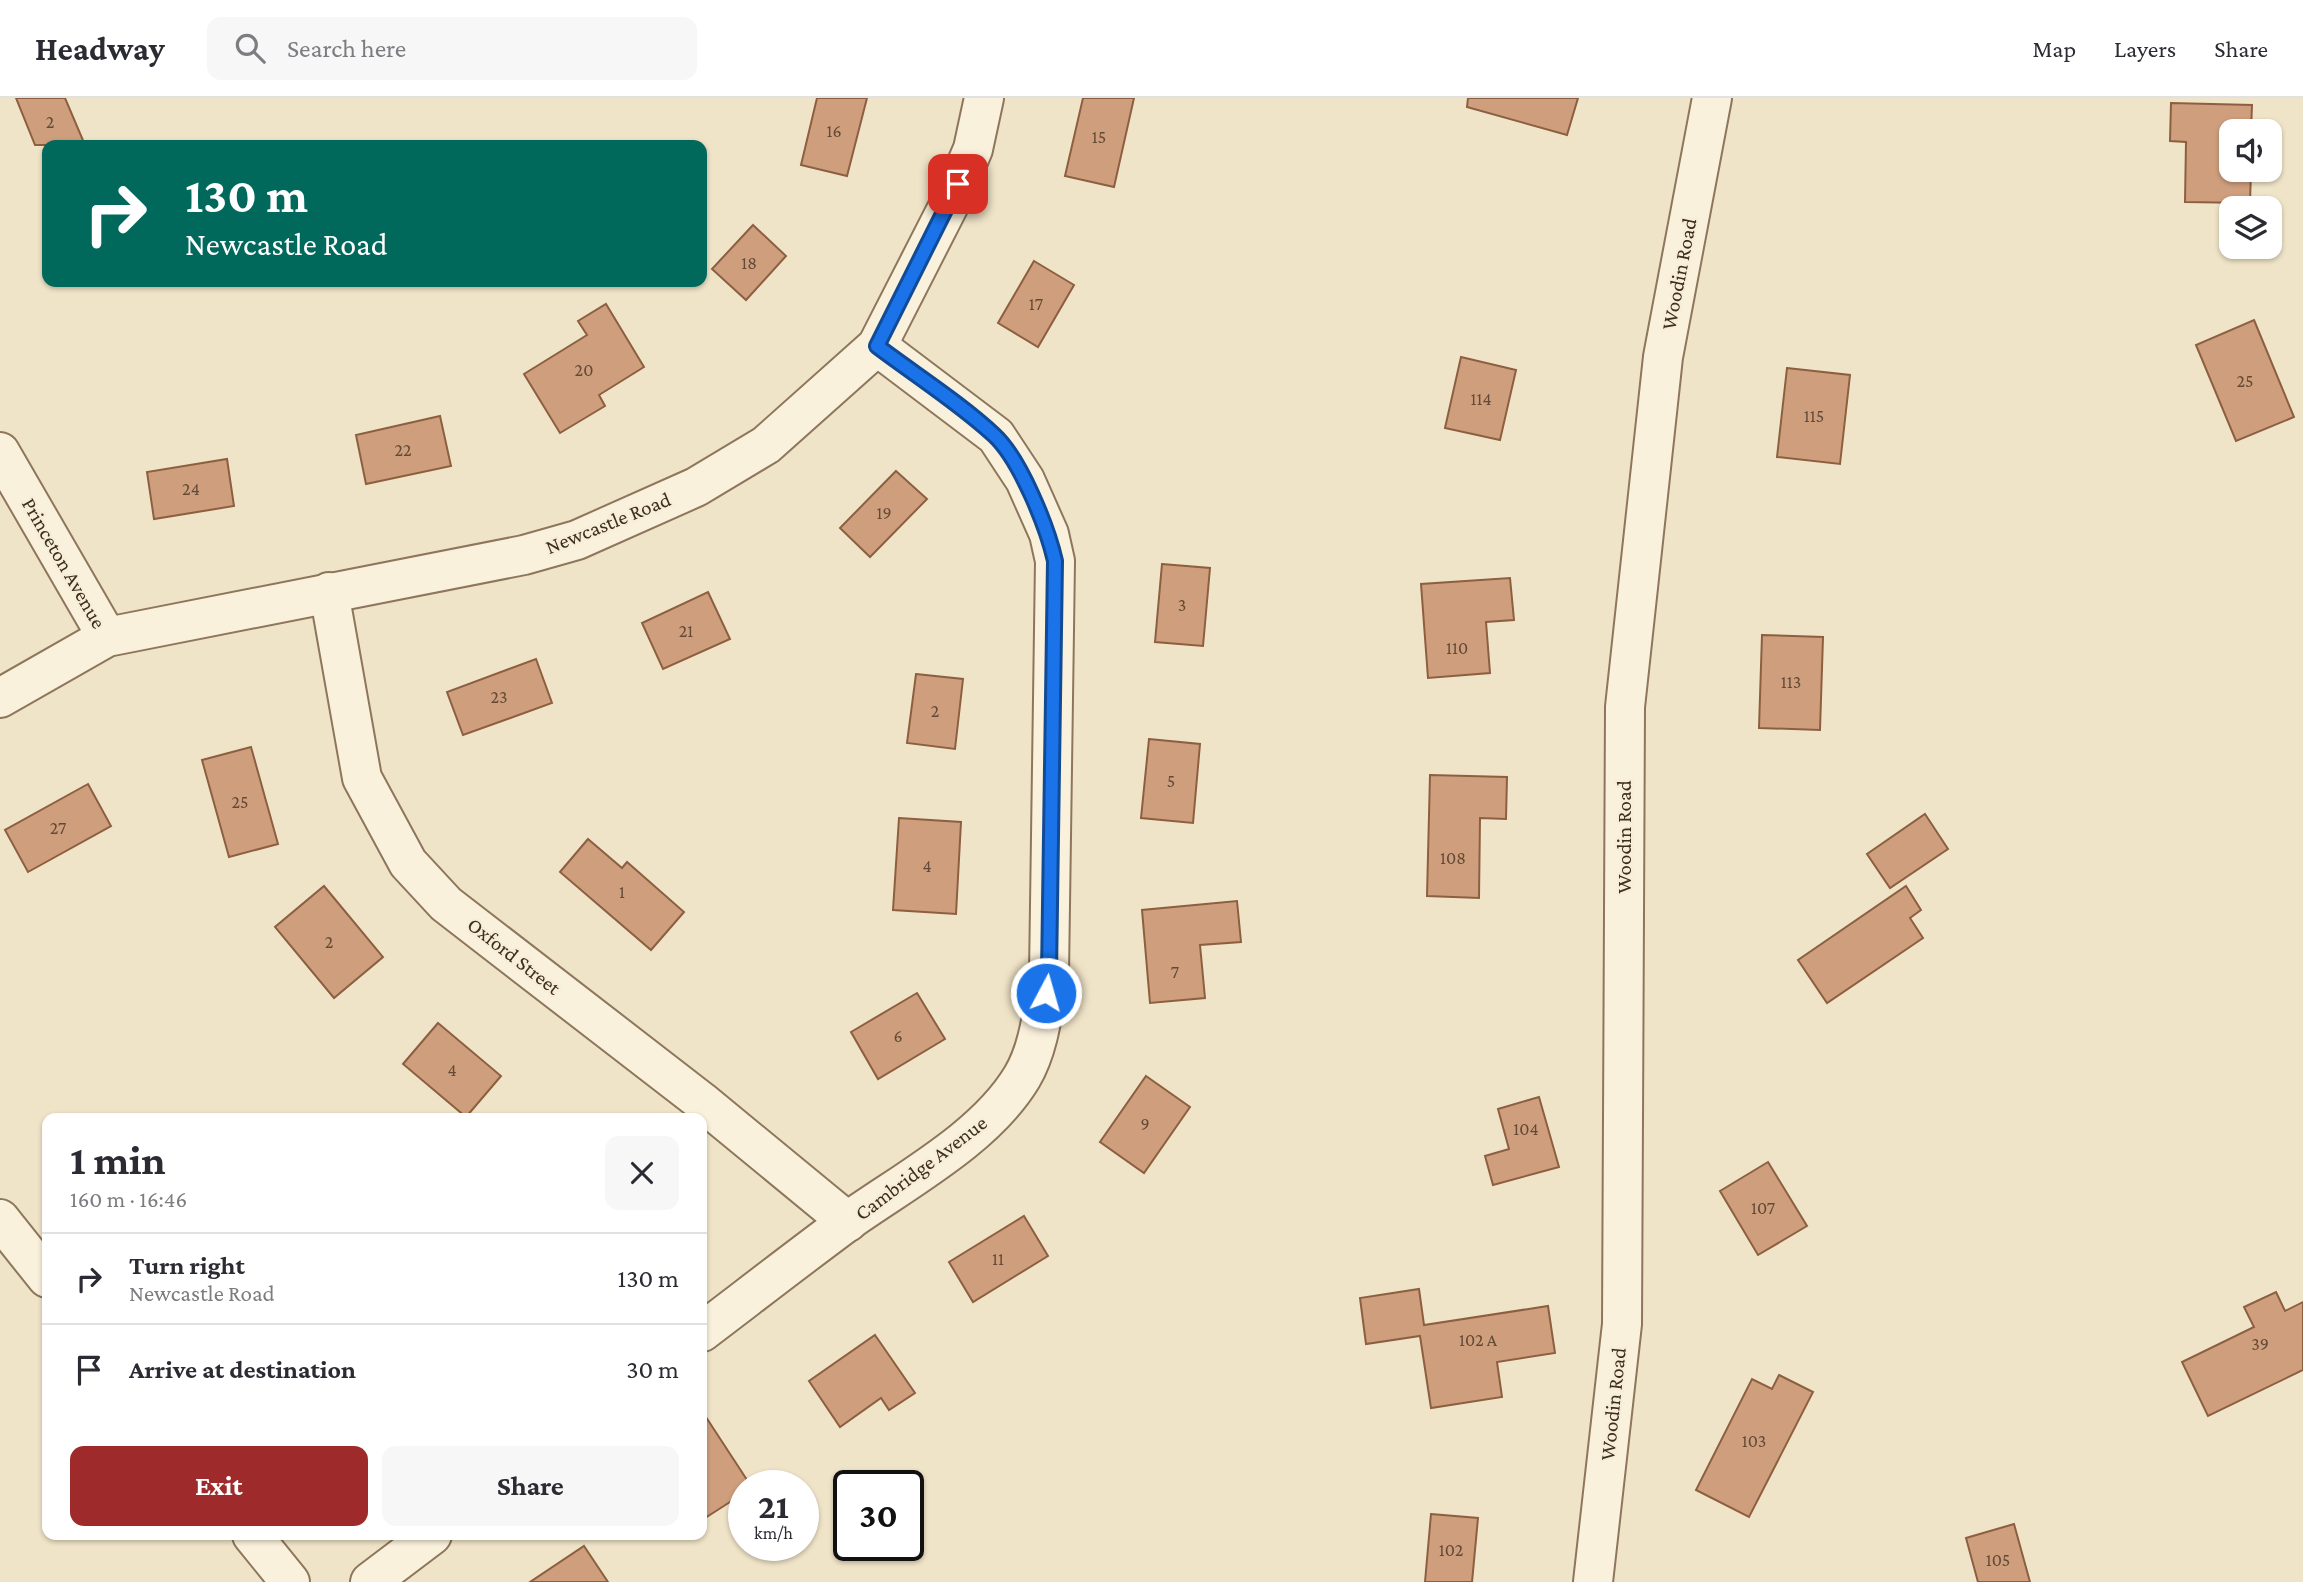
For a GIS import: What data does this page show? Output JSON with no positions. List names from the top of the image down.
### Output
{
  "streets": {
    "street": [
      "Woodin Road",
      "Newcastle Road",
      "Princeton Avenue",
      "Oxford Street",
      "Cambridge Avenue"
    ]
  },
  "crossings": [
    ["Newcastle Road", "Princeton Avenue"],
    ["Newcastle Road", "Oxford Street"],
    ["Newcastle Road", "Cambridge Avenue"],
    ["Oxford Street", "Cambridge Avenue"]
  ],
  "house_numbers": [
    "2",
    "16",
    "15",
    "18",
    "17",
    "20",
    "25",
    "114",
    "115",
    "22",
    "24",
    "19",
    "3",
    "21",
    "110",
    "113",
    "23",
    "2",
    "5",
    "25",
    "27",
    "108",
    "4",
    "1",
    "2",
    "7",
    "6",
    "4",
    "9",
    "104",
    "107",
    "11",
    "102 A",
    "39",
    "103",
    "102",
    "105"
  ],
  "page": {
    "header": "Headway",
    "search": "Search here",
    "nav": ["Map", "Layers", "Share"],
    "turn": ["130 m", "Newcastle Road"],
    "heading": ["1 min", "160 m · 16:46"],
    "list": [
      {
        "name": "Turn right",
        "note": "Newcastle Road",
        "value": "130 m"
      },
      {
        "name": "Arrive at destination",
        "value": "30 m"
      }
    ],
    "buttons": ["Exit", "Share"],
    "speed": "21 km/h",
    "limit": "30"
  }
}
